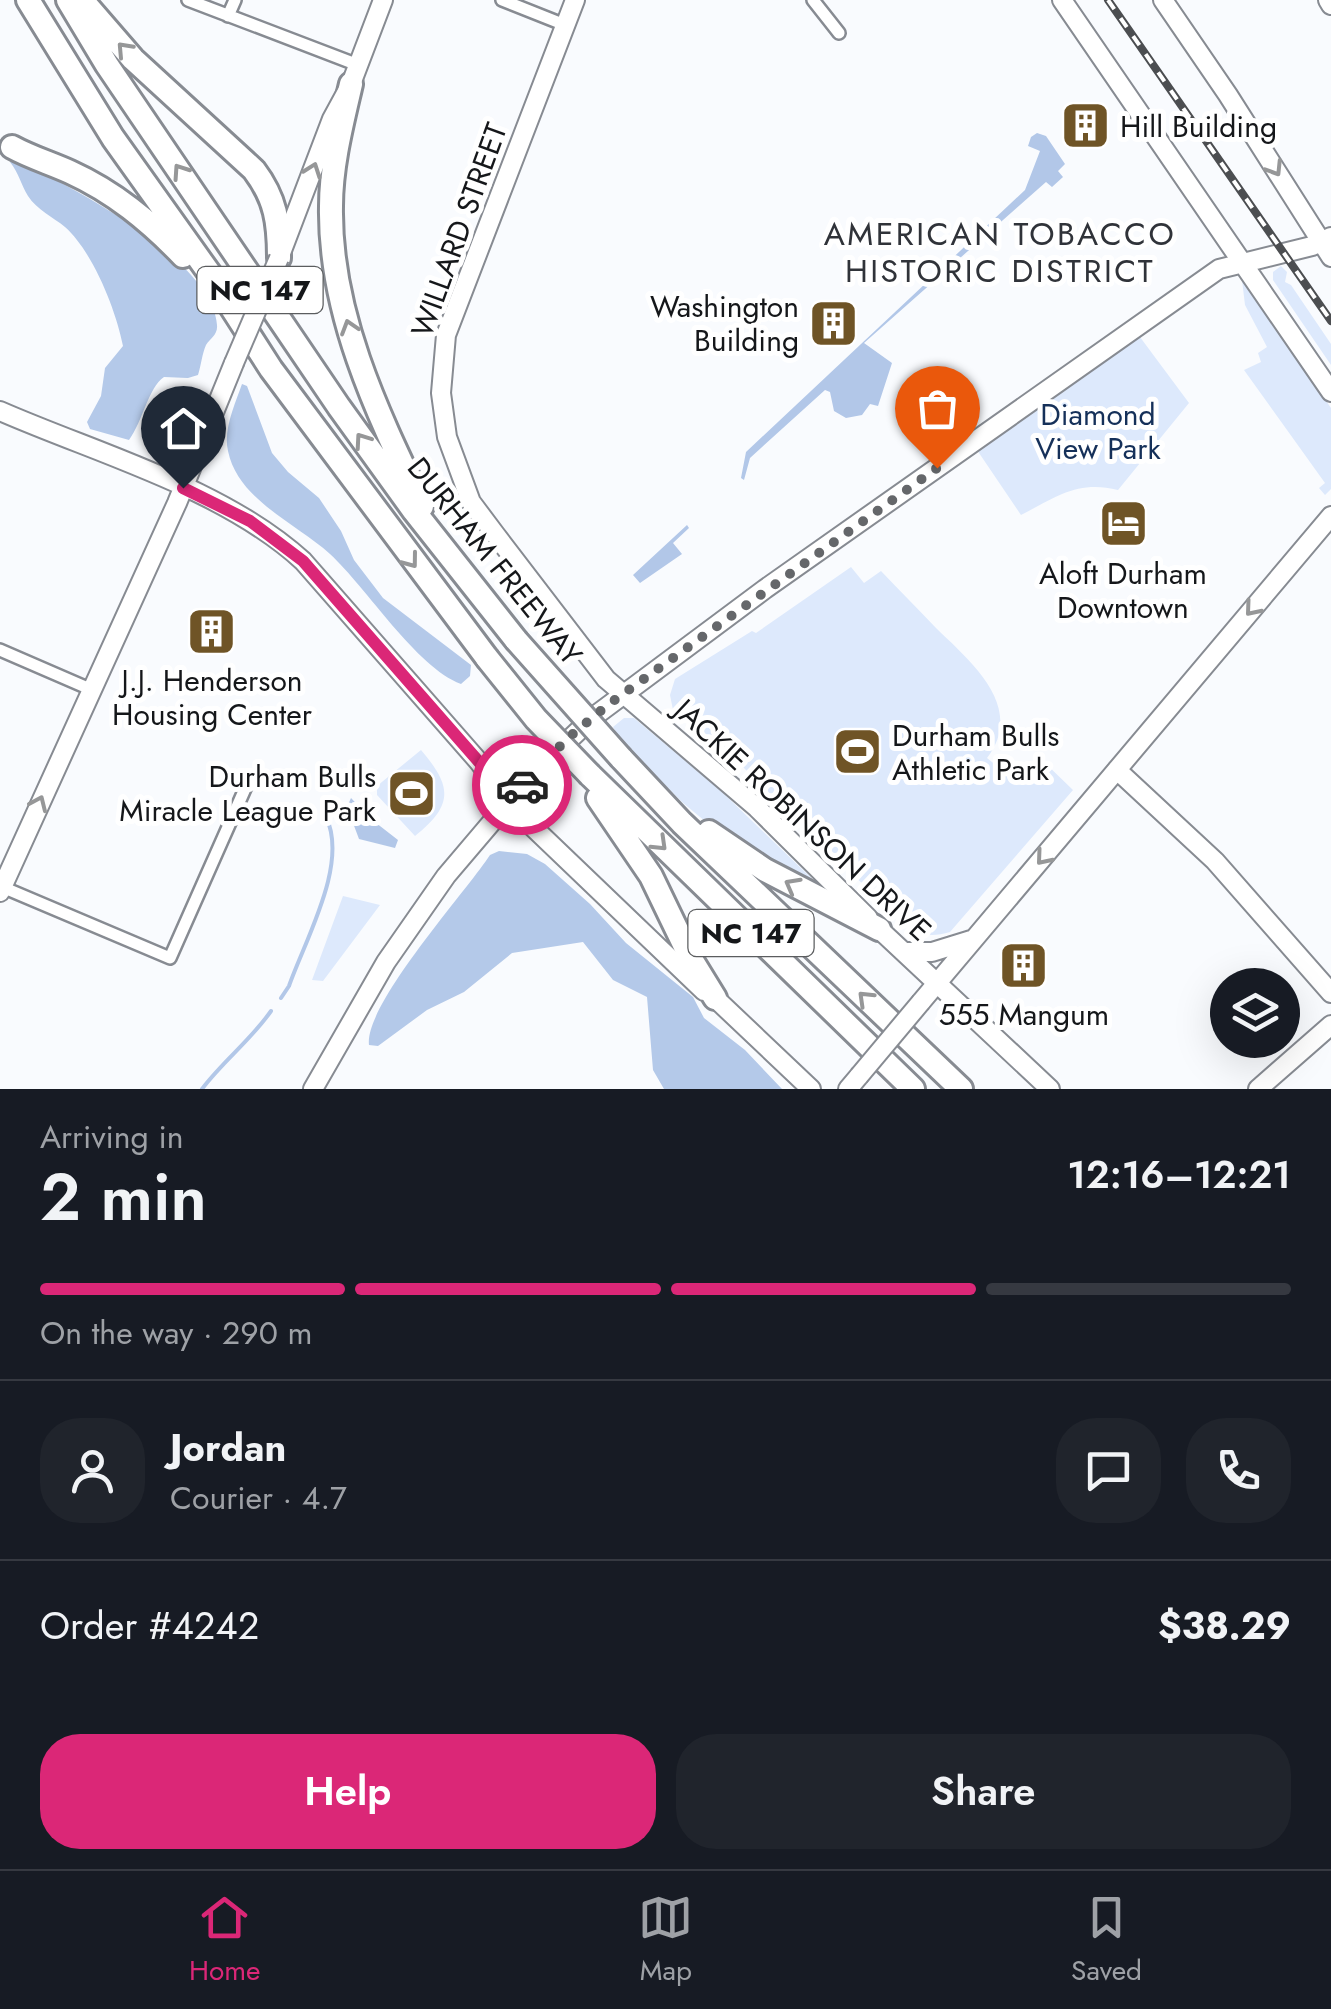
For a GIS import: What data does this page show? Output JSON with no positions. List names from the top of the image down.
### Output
{
  "streets": {
    "highway": ["NC 147", "DURHAM FREEWAY"],
    "street": ["WILLARD STREET", "JACKIE ROBINSON DRIVE"]
  },
  "crossings": [
    ["WILLARD STREET", "JACKIE ROBINSON DRIVE"]
  ],
  "districts": ["AMERICAN TOBACCO HISTORIC DISTRICT"],
  "parks": ["Diamond View Park"],
  "places": {
    "building": [
      "Hill Building",
      "Washington Building",
      "J.J. Henderson Housing Center",
      "555 Mangum"
    ],
    "hotel": ["Aloft Durham Downtown"],
    "sports": ["Durham Bulls Athletic Park", "Durham Bulls Miracle League Park"]
  },
  "page": {
    "heading": ["2 min", "Arriving in", "12:16–12:21"],
    "panel": [
      "Jordan",
      "Courier · 4.7",
      "Order #4242",
      "$38.29"
    ],
    "bar": "On the way · 290 m",
    "buttons": ["Help", "Share"],
    "tabs": ["Home", "Map", "Saved"]
  }
}
